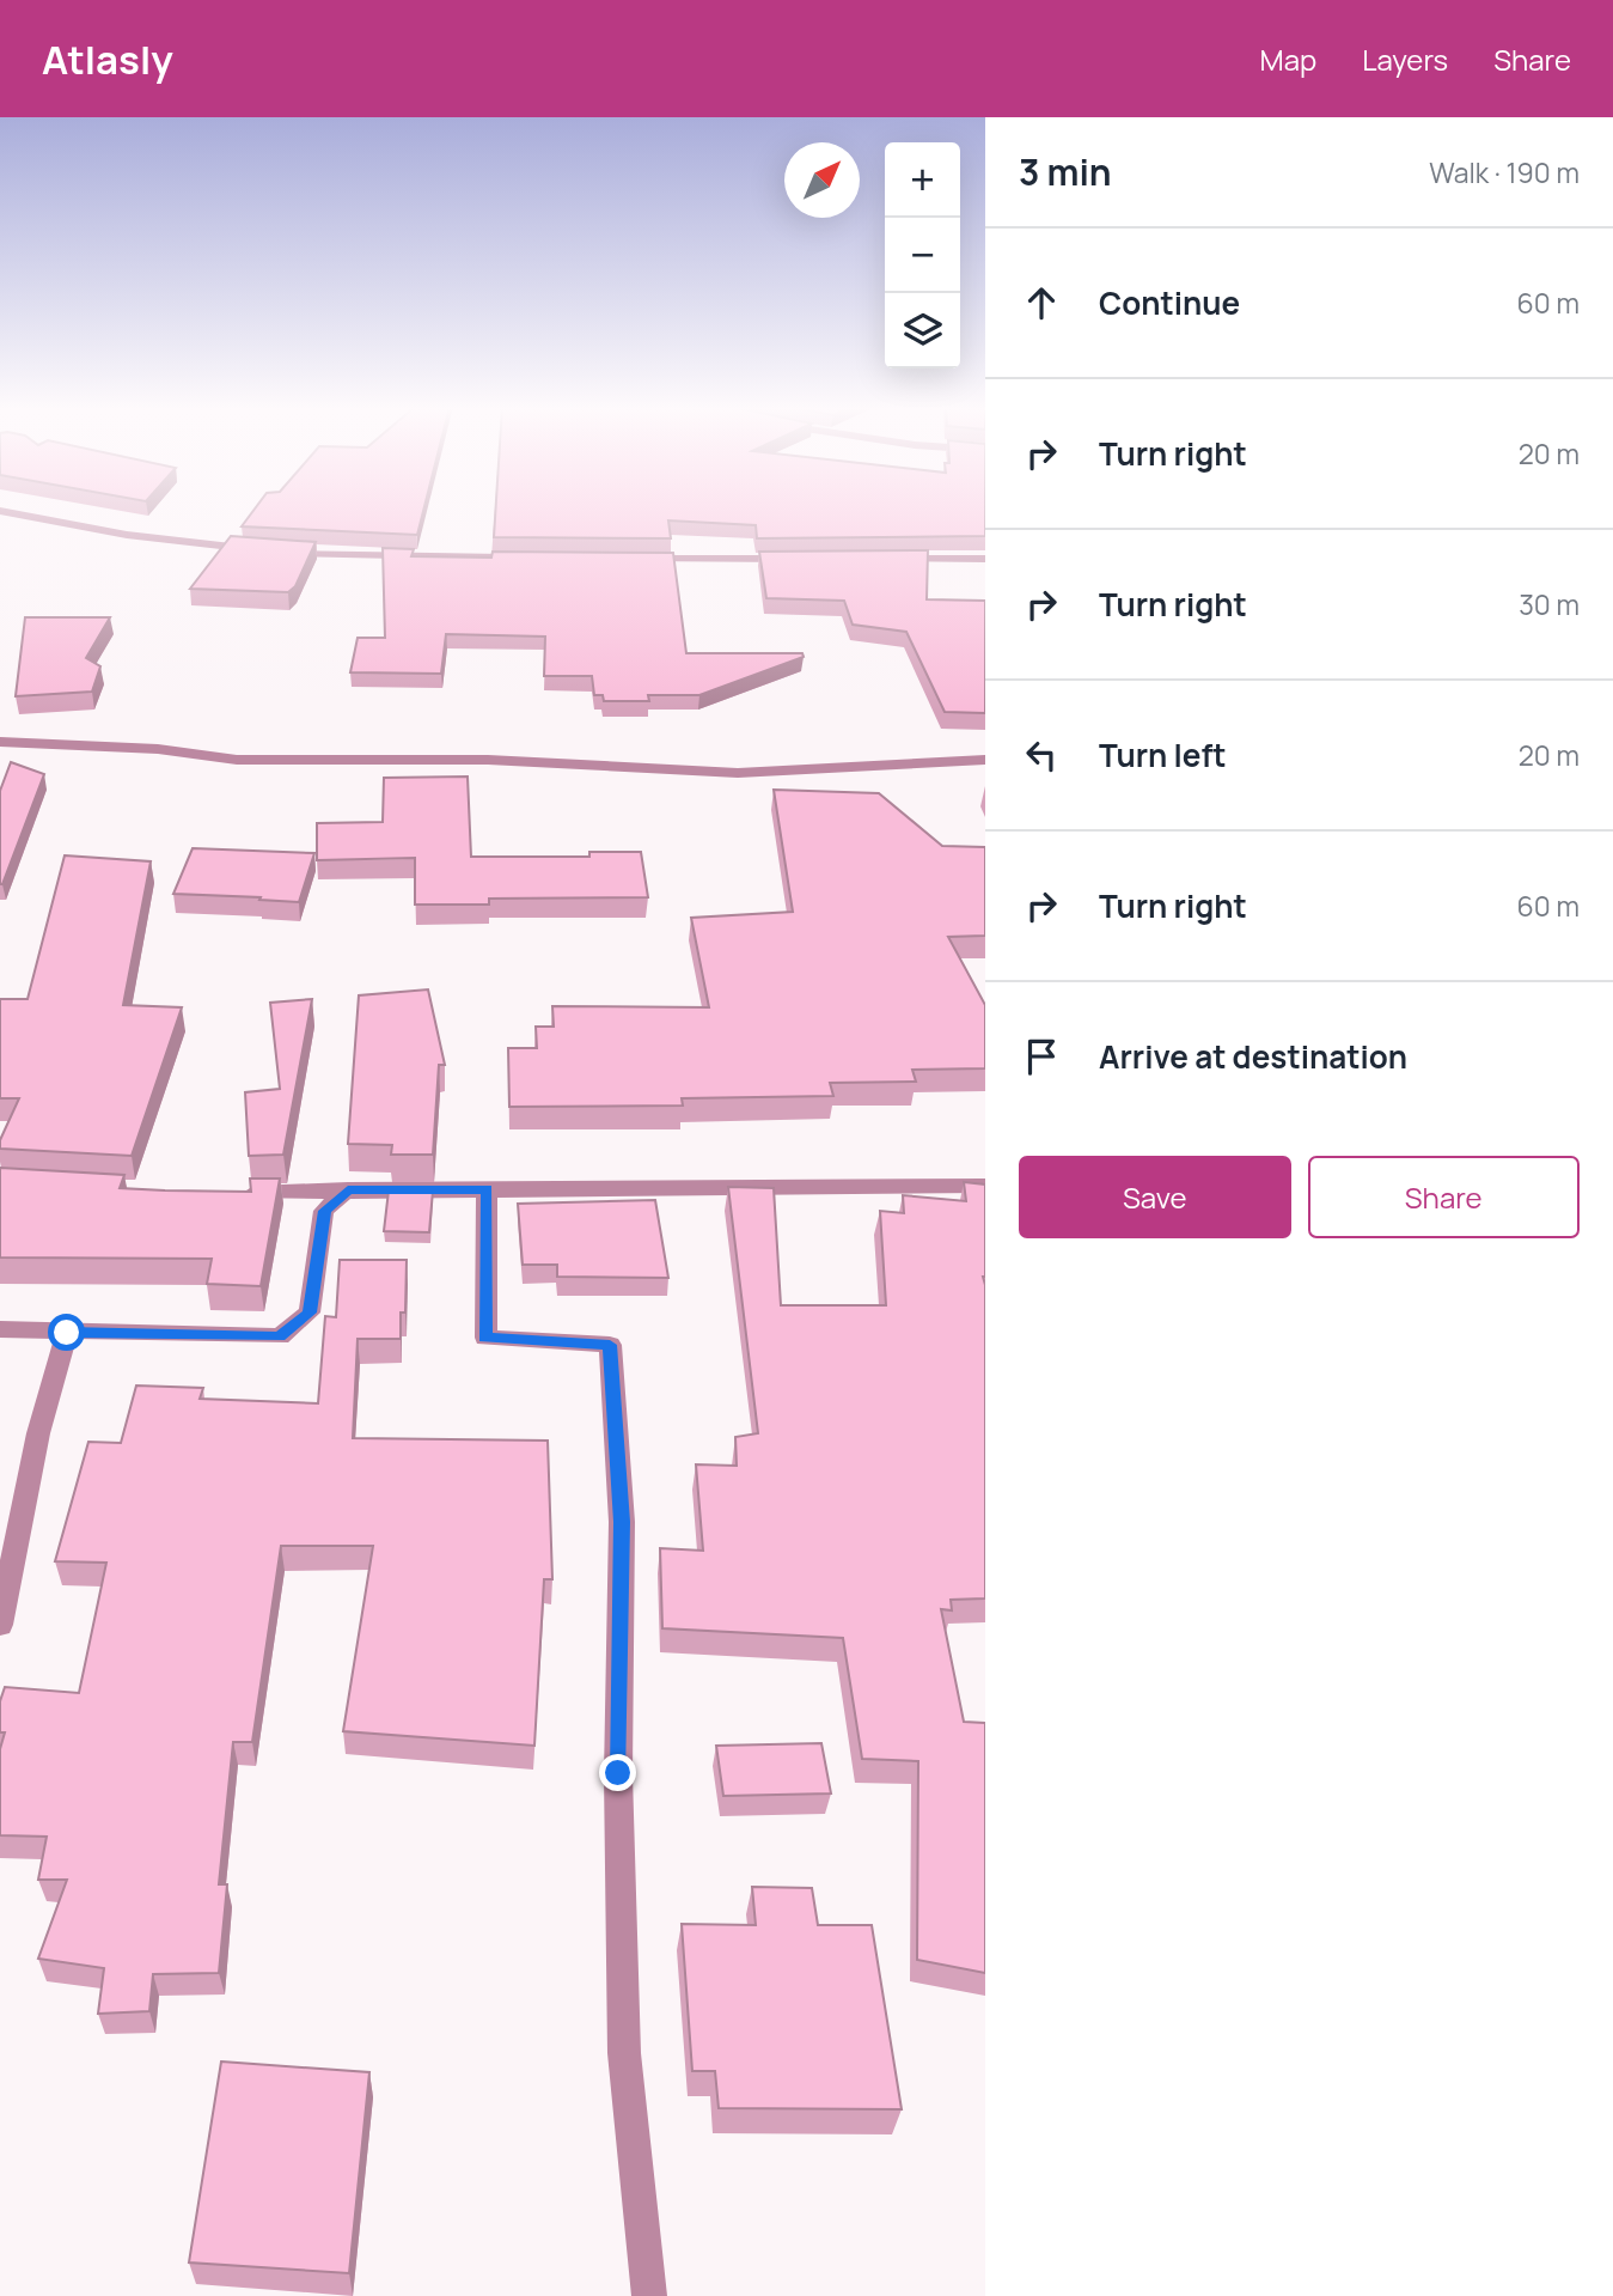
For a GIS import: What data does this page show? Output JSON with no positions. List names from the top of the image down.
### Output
{
  "north": "top right",
  "page": {
    "header": "Atlasly",
    "nav": ["Map", "Layers", "Share"],
    "heading": ["3 min", "Walk · 190 m"],
    "map_buttons": ["+", "−"],
    "list": [
      ["Continue", "60 m"],
      ["Turn right", "20 m"],
      ["Turn right", "30 m"],
      ["Turn left", "20 m"],
      ["Turn right", "60 m"],
      "Arrive at destination"
    ],
    "buttons": ["Save", "Share"]
  }
}
